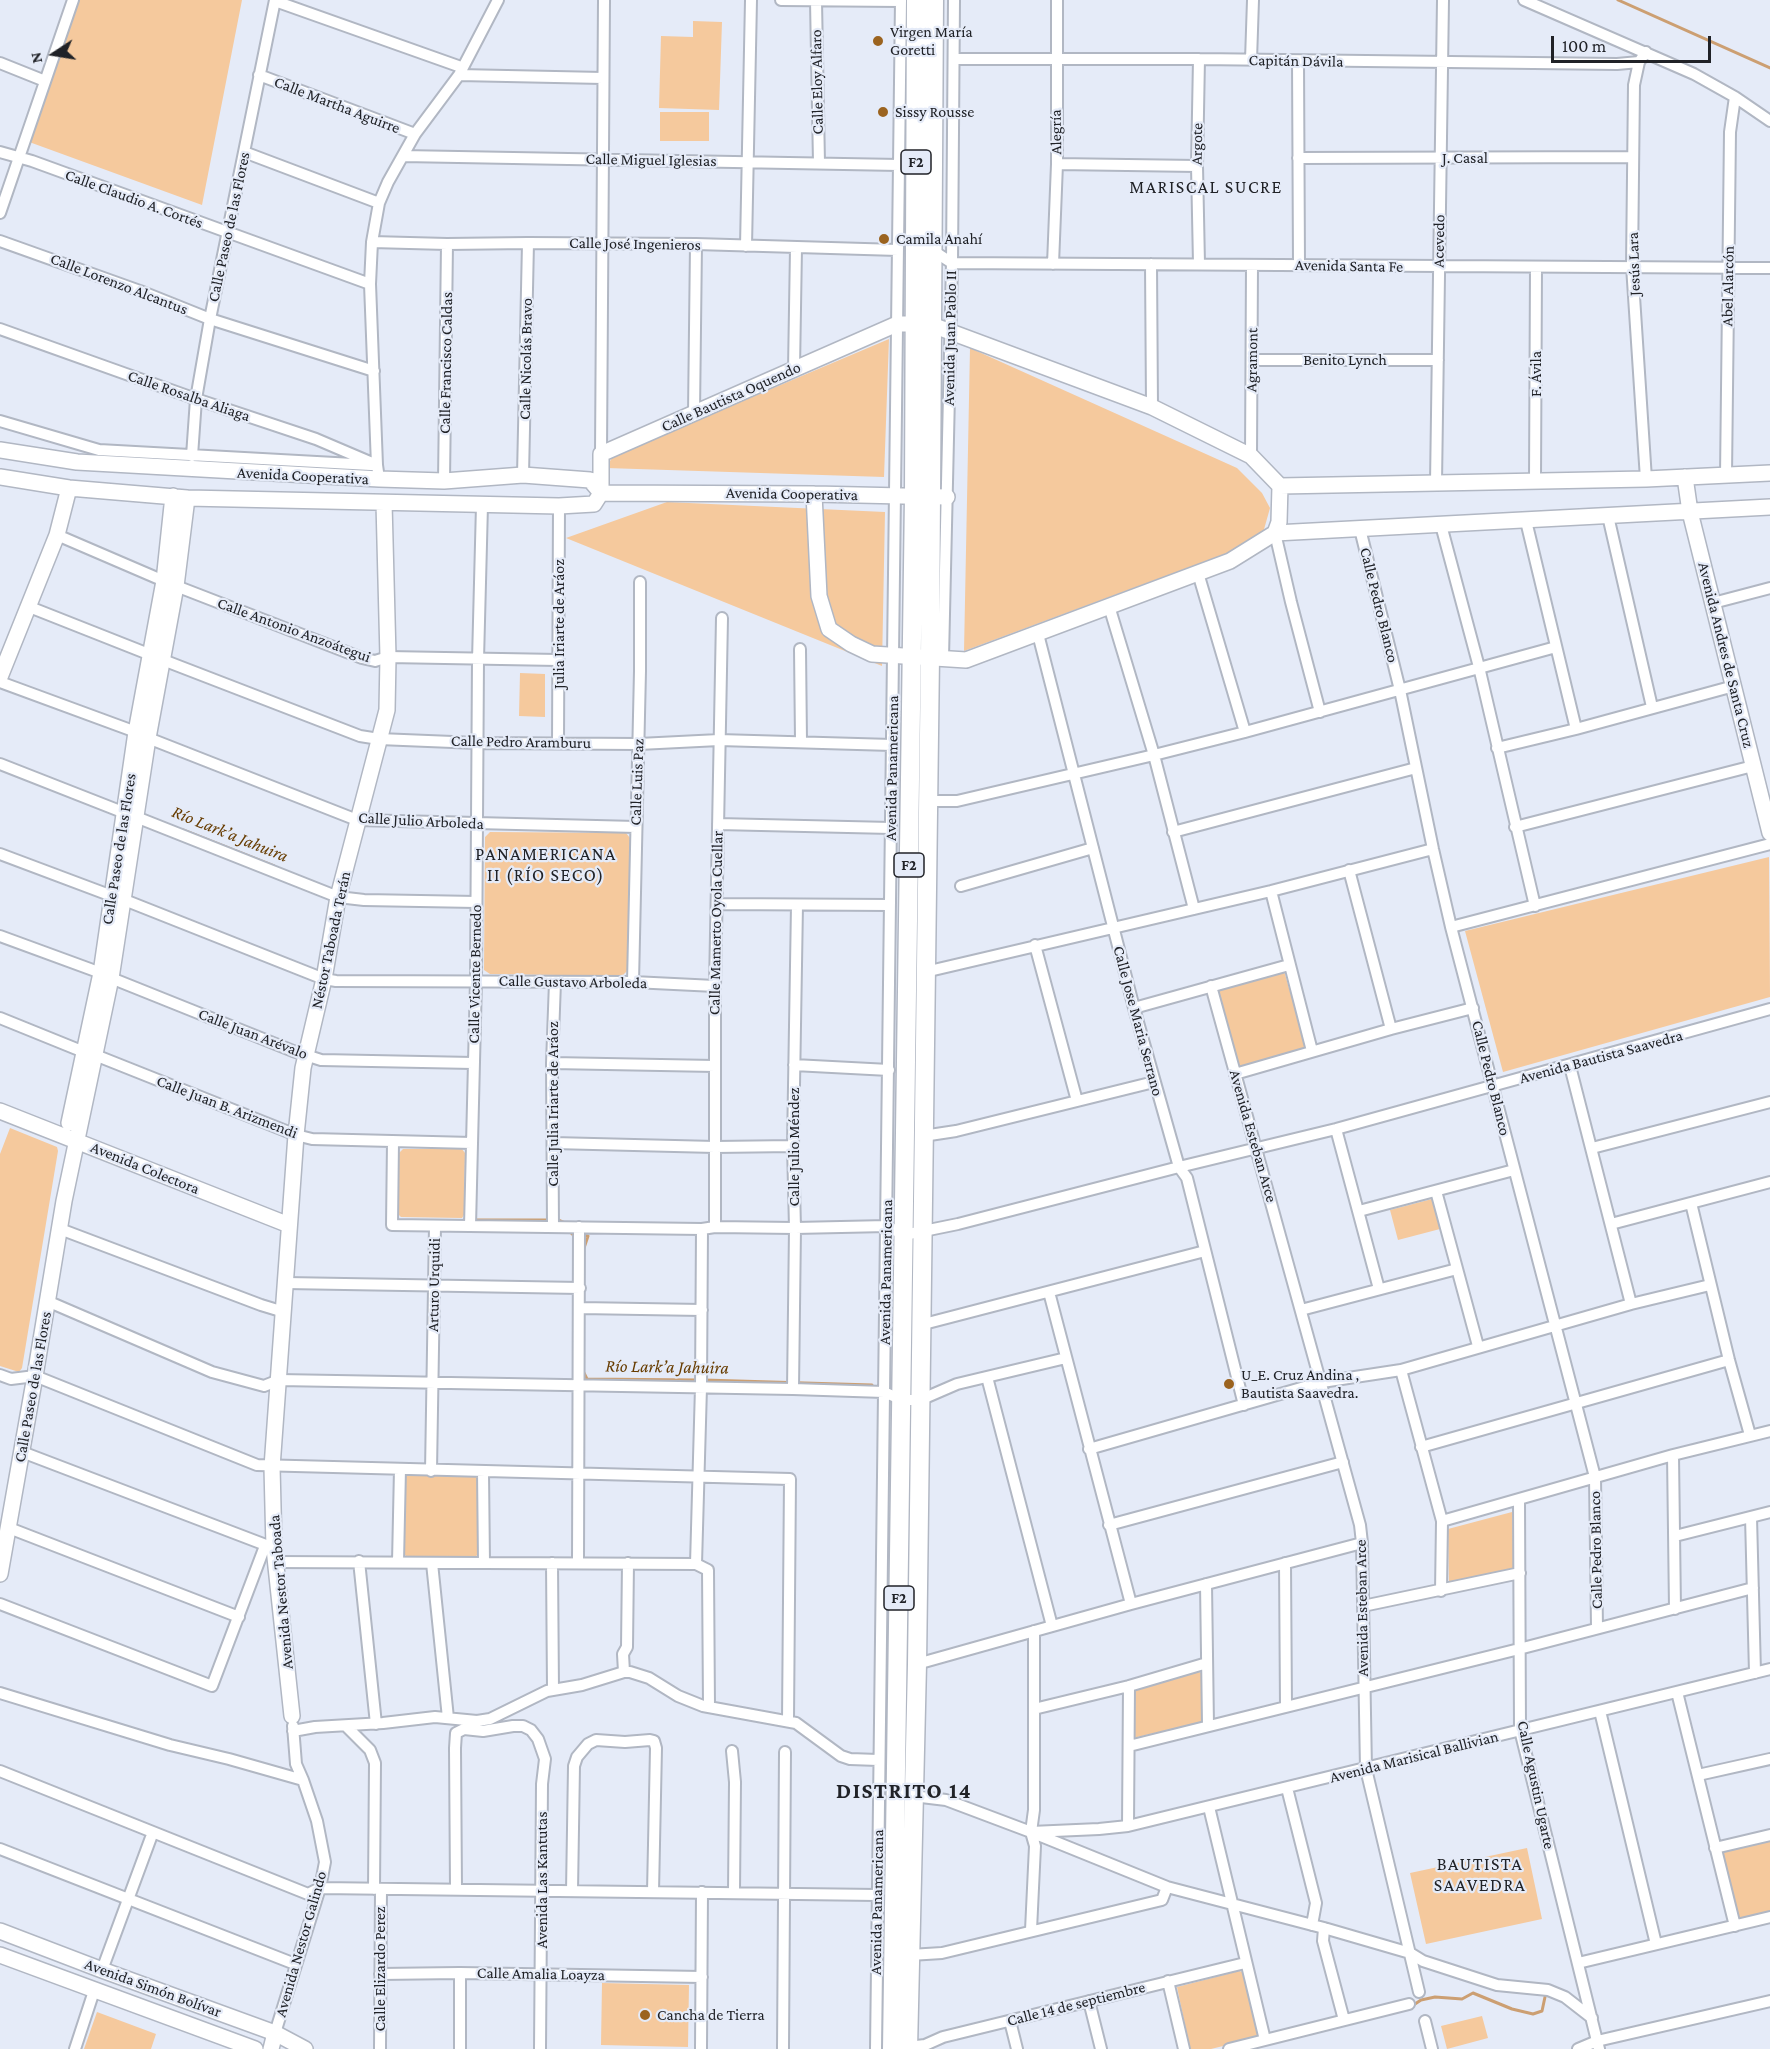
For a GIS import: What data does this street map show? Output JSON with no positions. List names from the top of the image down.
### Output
{
  "streets": {
    "highway": ["F2", "Avenida Juan Pablo II", "Avenida Panamericana"],
    "street": [
      "Capitán Dávila",
      "Calle Eloy Alfaro",
      "Calle Martha Aguirre",
      "Alegría",
      "Argote",
      "J. Casal",
      "Calle Miguel Iglesias",
      "Calle Claudio A. Cortés",
      "Calle Paseo de las Flores",
      "Acevedo",
      "Calle José Ingenieros",
      "Jesús Lara",
      "Avenida Santa Fe",
      "Calle Lorenzo Alcantus",
      "Abel Alarcón",
      "Calle Nicolás Bravo",
      "Agramont",
      "Benito Lynch",
      "Calle Francisco Caldas",
      "F. Ávila",
      "Calle Rosalba Aliaga",
      "Calle Bautista Oquendo",
      "Avenida Cooperativa",
      "Calle Pedro Blanco",
      "Julia Iriarte de Aráoz",
      "Calle Antonio Anzoátegui",
      "Avenida Andres de Santa Cruz",
      "Calle Pedro Aramburu",
      "Calle Luis Paz",
      "Calle Julio Arboleda",
      "Calle Mamerto Oyola Cuellar",
      "Néstor Taboada Terán",
      "Calle Vicente Bernedo",
      "Calle Gustavo Arboleda",
      "Calle Jose Maria Serrano",
      "Calle Juan Arévalo",
      "Avenida Bautista Saavedra",
      "Calle Julia Iriarte de Aráoz",
      "Calle Juan B. Arizmendi",
      "Avenida Esteban Arce",
      "Calle Julio Méndez",
      "Avenida Colectora",
      "Arturo Urquidi",
      "Avenida Nestor Taboada",
      "Avenida Marisical Ballivian",
      "Calle Agustin Ugarte",
      "Avenida Las Kantutas",
      "Avenida Nestor Galindo",
      "Calle Elizardo Perez",
      "Calle Amalia Loayza",
      "Avenida Simón Bolívar",
      "Calle 14 de septiembre"
    ]
  },
  "crossings": [
    ["Capitán Dávila", "Alegría"],
    ["Capitán Dávila", "Argote"],
    ["Capitán Dávila", "Acevedo"],
    ["Capitán Dávila", "Jesús Lara"],
    ["Capitán Dávila", "Avenida Juan Pablo II"],
    ["Calle Eloy Alfaro", "Calle Miguel Iglesias"],
    ["Calle Martha Aguirre", "Calle Paseo de las Flores"],
    ["Alegría", "Avenida Santa Fe"],
    ["Argote", "Avenida Santa Fe"],
    ["J. Casal", "Acevedo"],
    ["J. Casal", "Jesús Lara"],
    ["Calle Miguel Iglesias", "Avenida Juan Pablo II"],
    ["Calle Claudio A. Cortés", "Calle Paseo de las Flores"],
    ["Calle Paseo de las Flores", "Calle Lorenzo Alcantus"],
    ["Calle Paseo de las Flores", "Calle Rosalba Aliaga"],
    ["Calle Paseo de las Flores", "Avenida Cooperativa"],
    ["Calle Paseo de las Flores", "Calle Antonio Anzoátegui"],
    ["Calle Paseo de las Flores", "Calle Pedro Aramburu"],
    ["Calle Paseo de las Flores", "Calle Julio Arboleda"],
    ["Calle Paseo de las Flores", "Calle Gustavo Arboleda"],
    ["Calle Paseo de las Flores", "Calle Juan Arévalo"],
    ["Calle Paseo de las Flores", "Calle Juan B. Arizmendi"],
    ["Calle Paseo de las Flores", "Avenida Colectora"],
    ["Acevedo", "Avenida Santa Fe"],
    ["Acevedo", "Benito Lynch"],
    ["Calle José Ingenieros", "Avenida Juan Pablo II"],
    ["Calle José Ingenieros", "Calle Nicolás Bravo"],
    ["Calle José Ingenieros", "Calle Francisco Caldas"],
    ["Jesús Lara", "Avenida Santa Fe"],
    ["Avenida Santa Fe", "Abel Alarcón"],
    ["Avenida Santa Fe", "Avenida Juan Pablo II"],
    ["Avenida Santa Fe", "Agramont"],
    ["Avenida Santa Fe", "F. Ávila"],
    ["Avenida Juan Pablo II", "Calle Bautista Oquendo"],
    ["Avenida Juan Pablo II", "Avenida Cooperativa"],
    ["Avenida Juan Pablo II", "Avenida Panamericana"],
    ["Calle Nicolás Bravo", "Avenida Cooperativa"],
    ["Agramont", "Benito Lynch"],
    ["Calle Francisco Caldas", "Avenida Cooperativa"],
    ["Calle Rosalba Aliaga", "Avenida Cooperativa"],
    ["Avenida Cooperativa", "Julia Iriarte de Aráoz"],
    ["Avenida Cooperativa", "Avenida Panamericana"],
    ["Avenida Cooperativa", "Néstor Taboada Terán"],
    ["Avenida Cooperativa", "Calle Vicente Bernedo"],
    ["Calle Pedro Blanco", "Avenida Bautista Saavedra"],
    ["Julia Iriarte de Aráoz", "Calle Antonio Anzoátegui"],
    ["Julia Iriarte de Aráoz", "Calle Pedro Aramburu"],
    ["Calle Antonio Anzoátegui", "Néstor Taboada Terán"],
    ["Calle Antonio Anzoátegui", "Calle Vicente Bernedo"],
    ["Calle Pedro Aramburu", "Avenida Panamericana"],
    ["Calle Pedro Aramburu", "Calle Luis Paz"],
    ["Calle Pedro Aramburu", "Calle Mamerto Oyola Cuellar"],
    ["Calle Pedro Aramburu", "Néstor Taboada Terán"],
    ["Calle Pedro Aramburu", "Calle Vicente Bernedo"],
    ["Avenida Panamericana", "Avenida Bautista Saavedra"],
    ["Avenida Panamericana", "Calle 14 de septiembre"],
    ["Calle Luis Paz", "Calle Julio Arboleda"],
    ["Calle Luis Paz", "Calle Gustavo Arboleda"],
    ["Calle Julio Arboleda", "Néstor Taboada Terán"],
    ["Calle Julio Arboleda", "Calle Vicente Bernedo"],
    ["Calle Mamerto Oyola Cuellar", "Calle Gustavo Arboleda"],
    ["Néstor Taboada Terán", "Calle Gustavo Arboleda"],
    ["Néstor Taboada Terán", "Calle Juan Arévalo"],
    ["Néstor Taboada Terán", "Calle Juan B. Arizmendi"],
    ["Néstor Taboada Terán", "Avenida Colectora"],
    ["Néstor Taboada Terán", "Avenida Nestor Taboada"],
    ["Calle Vicente Bernedo", "Calle Gustavo Arboleda"],
    ["Calle Vicente Bernedo", "Calle Juan Arévalo"],
    ["Calle Vicente Bernedo", "Calle Juan B. Arizmendi"],
    ["Calle Gustavo Arboleda", "Calle Julia Iriarte de Aráoz"],
    ["Calle Jose Maria Serrano", "Avenida Bautista Saavedra"],
    ["Avenida Bautista Saavedra", "Avenida Esteban Arce"],
    ["Calle Juan B. Arizmendi", "Arturo Urquidi"],
    ["Avenida Esteban Arce", "Avenida Marisical Ballivian"],
    ["Avenida Nestor Taboada", "Avenida Nestor Galindo"],
    ["Avenida Marisical Ballivian", "Calle Agustin Ugarte"],
    ["Avenida Las Kantutas", "Calle Amalia Loayza"],
    ["Avenida Nestor Galindo", "Avenida Simón Bolívar"],
    ["Calle Elizardo Perez", "Calle Amalia Loayza"]
  ],
  "districts": [
    "MARISCAL SUCRE",
    "PANAMERICANA II (RÍO SECO)",
    "DISTRITO 14",
    "BAUTISTA SAAVEDRA"
  ],
  "water": ["Río Lark’a Jahuira"],
  "places": [
    "Virgen María Goretti",
    "Sissy Rousse",
    "Camila Anahí",
    "U_E. Cruz Andina , Bautista Saavedra.",
    "Cancha de Tierra"
  ],
  "scale_bar": "100 m",
  "north": "left"
}
